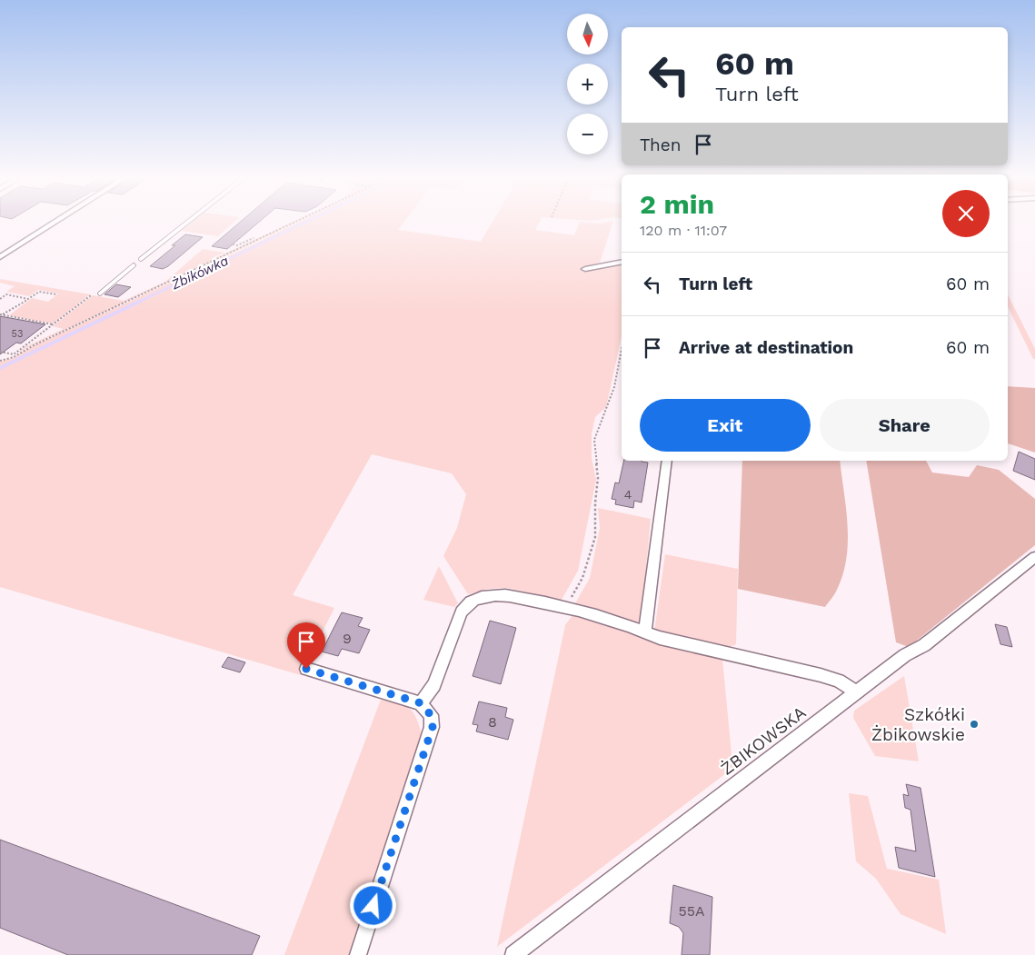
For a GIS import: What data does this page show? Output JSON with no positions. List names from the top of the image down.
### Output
{
  "streets": {
    "street": ["ŻBIKOWSKA"]
  },
  "water": ["Żbikówka"],
  "places": ["Szkółki Żbikowskie"],
  "house_numbers": [
    "53",
    "4",
    "9",
    "8",
    "55A"
  ],
  "north": "bottom",
  "page": {
    "map_buttons": ["+", "−"],
    "turn": ["60 m", "Turn left"],
    "then": "Then",
    "heading": ["2 min", "120 m · 11:07"],
    "list": [
      {
        "name": "Turn left",
        "value": "60 m"
      },
      {
        "name": "Arrive at destination",
        "value": "60 m"
      }
    ],
    "buttons": ["Exit", "Share"]
  }
}
